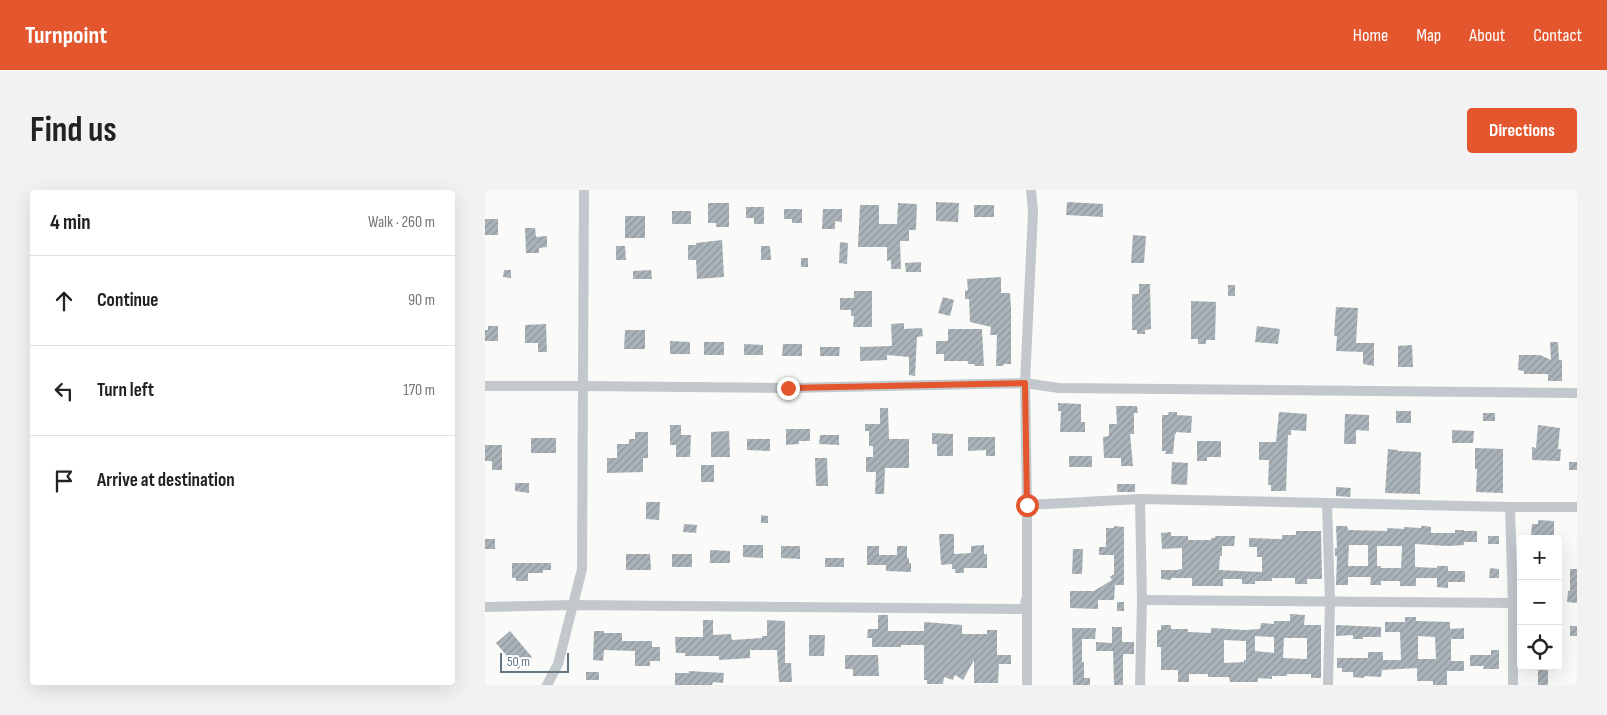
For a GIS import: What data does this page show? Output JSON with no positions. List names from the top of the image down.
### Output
{
  "scale_bar": "50 m",
  "page": {
    "header": "Turnpoint",
    "nav": [
      "Home",
      "Map",
      "About",
      "Contact"
    ],
    "buttons": "Directions",
    "title": "Find us",
    "heading": ["4 min", "Walk · 260 m"],
    "list": [
      ["Continue", "90 m"],
      ["Turn left", "170 m"],
      "Arrive at destination"
    ],
    "map_buttons": ["+", "−"],
    "scale": "50 m"
  }
}
